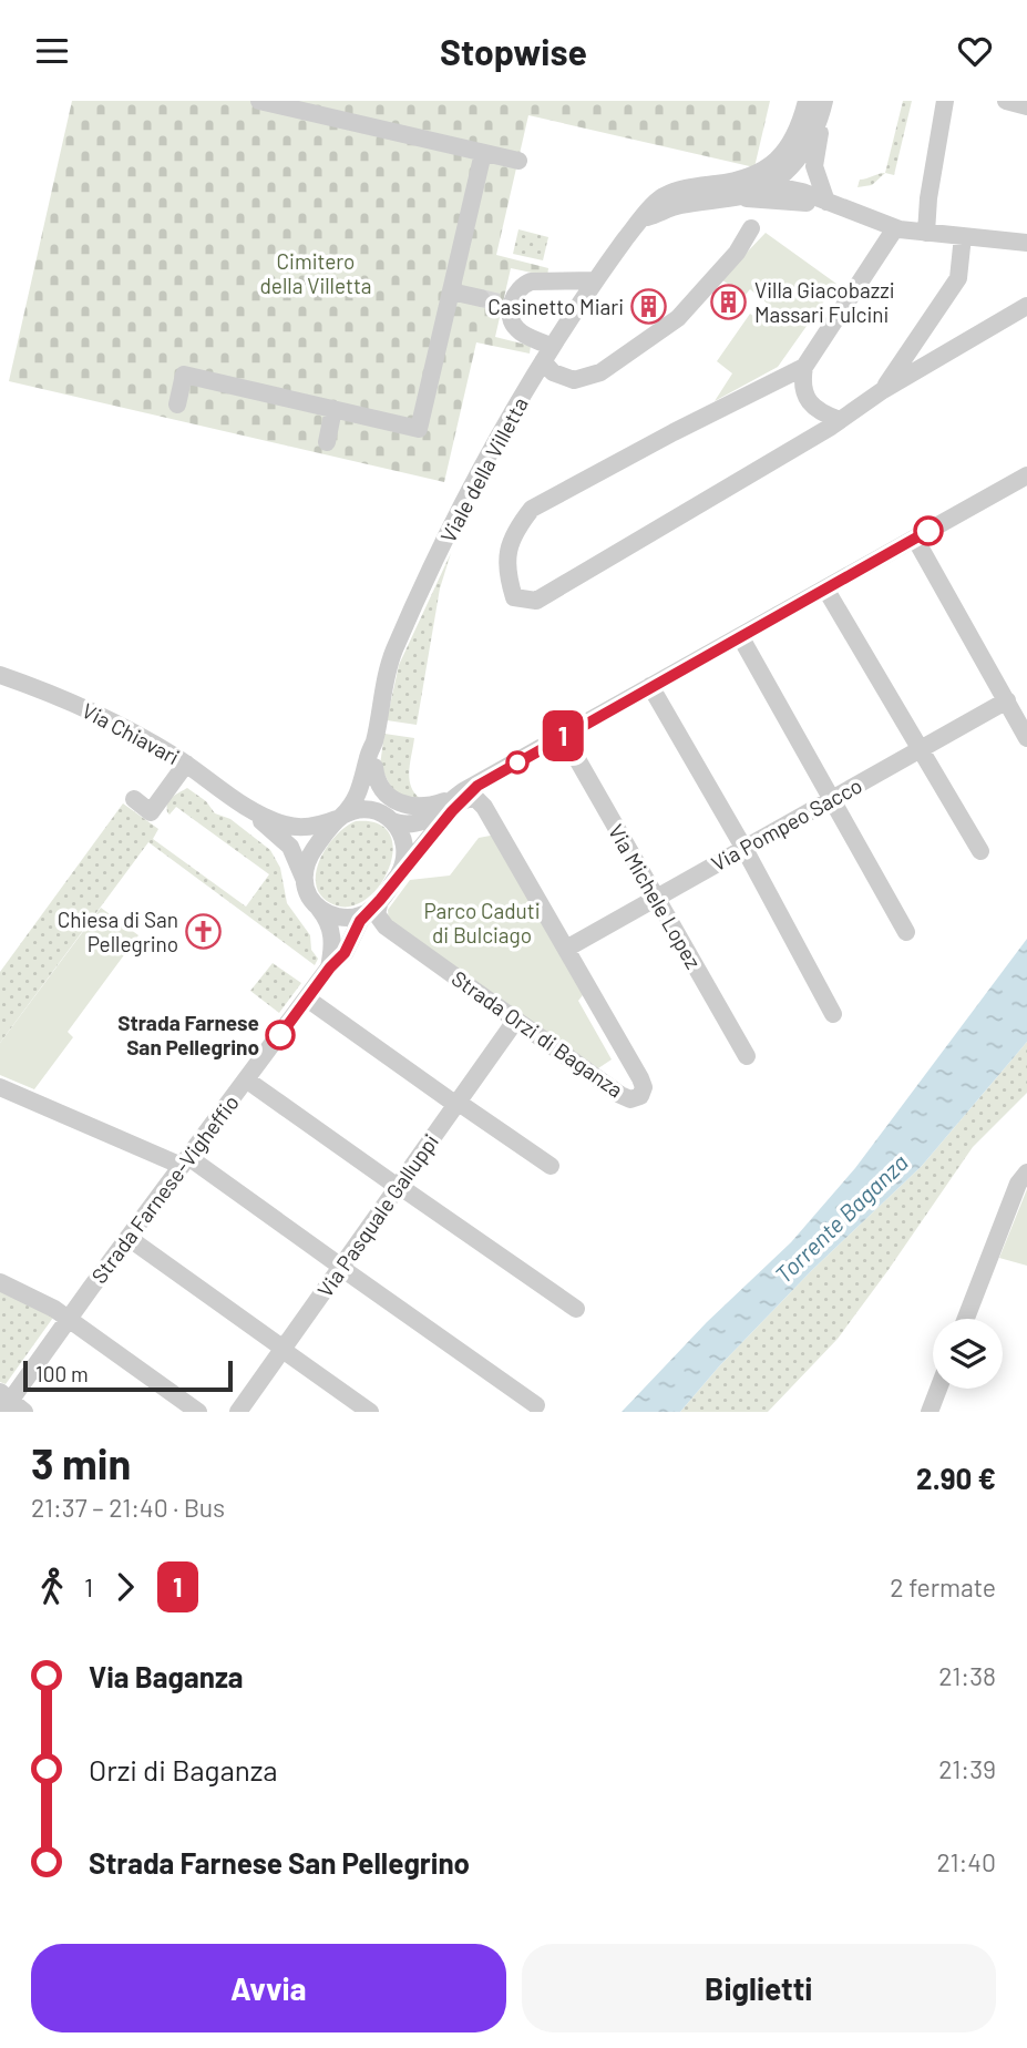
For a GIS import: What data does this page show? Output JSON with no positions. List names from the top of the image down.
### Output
{
  "streets": {
    "street": [
      "Viale della Villetta",
      "Via Chiavari",
      "Via Pompeo Sacco",
      "Via Michele Lopez",
      "Strada Orzi di Baganza",
      "Strada Farnese-Vigheffio",
      "Via Pasquale Galluppi"
    ]
  },
  "crossings": [
    ["Viale della Villetta", "Via Chiavari"],
    ["Viale della Villetta", "Strada Orzi di Baganza"],
    ["Viale della Villetta", "Strada Farnese-Vigheffio"],
    ["Via Chiavari", "Strada Orzi di Baganza"],
    ["Via Chiavari", "Strada Farnese-Vigheffio"],
    ["Via Pompeo Sacco", "Via Michele Lopez"],
    ["Via Pompeo Sacco", "Strada Orzi di Baganza"],
    ["Strada Orzi di Baganza", "Strada Farnese-Vigheffio"],
    ["Strada Orzi di Baganza", "Via Pasquale Galluppi"]
  ],
  "water": ["Torrente Baganza"],
  "parks": ["Cimitero della Villetta", "Parco Caduti di Bulciago"],
  "places": {
    "building": ["Villa Giacobazzi Massari Fulcini", "Casinetto Miari"],
    "church": ["Chiesa di San Pellegrino"],
    "other": ["Strada Farnese San Pellegrino"]
  },
  "lines": ["bus line 1"],
  "scale_bar": "100 m",
  "page": {
    "header": "Stopwise",
    "on_map": "1",
    "scale": "100 m",
    "heading": ["3 min", "21:37 – 21:40 · Bus", "2.90 €"],
    "legs": ["1", "1", "2 fermate"],
    "list": [
      {
        "name": "Via Baganza",
        "value": "21:38"
      },
      {
        "name": "Orzi di Baganza",
        "value": "21:39"
      },
      {
        "name": "Strada Farnese San Pellegrino",
        "value": "21:40"
      }
    ],
    "buttons": ["Avvia", "Biglietti"]
  }
}
